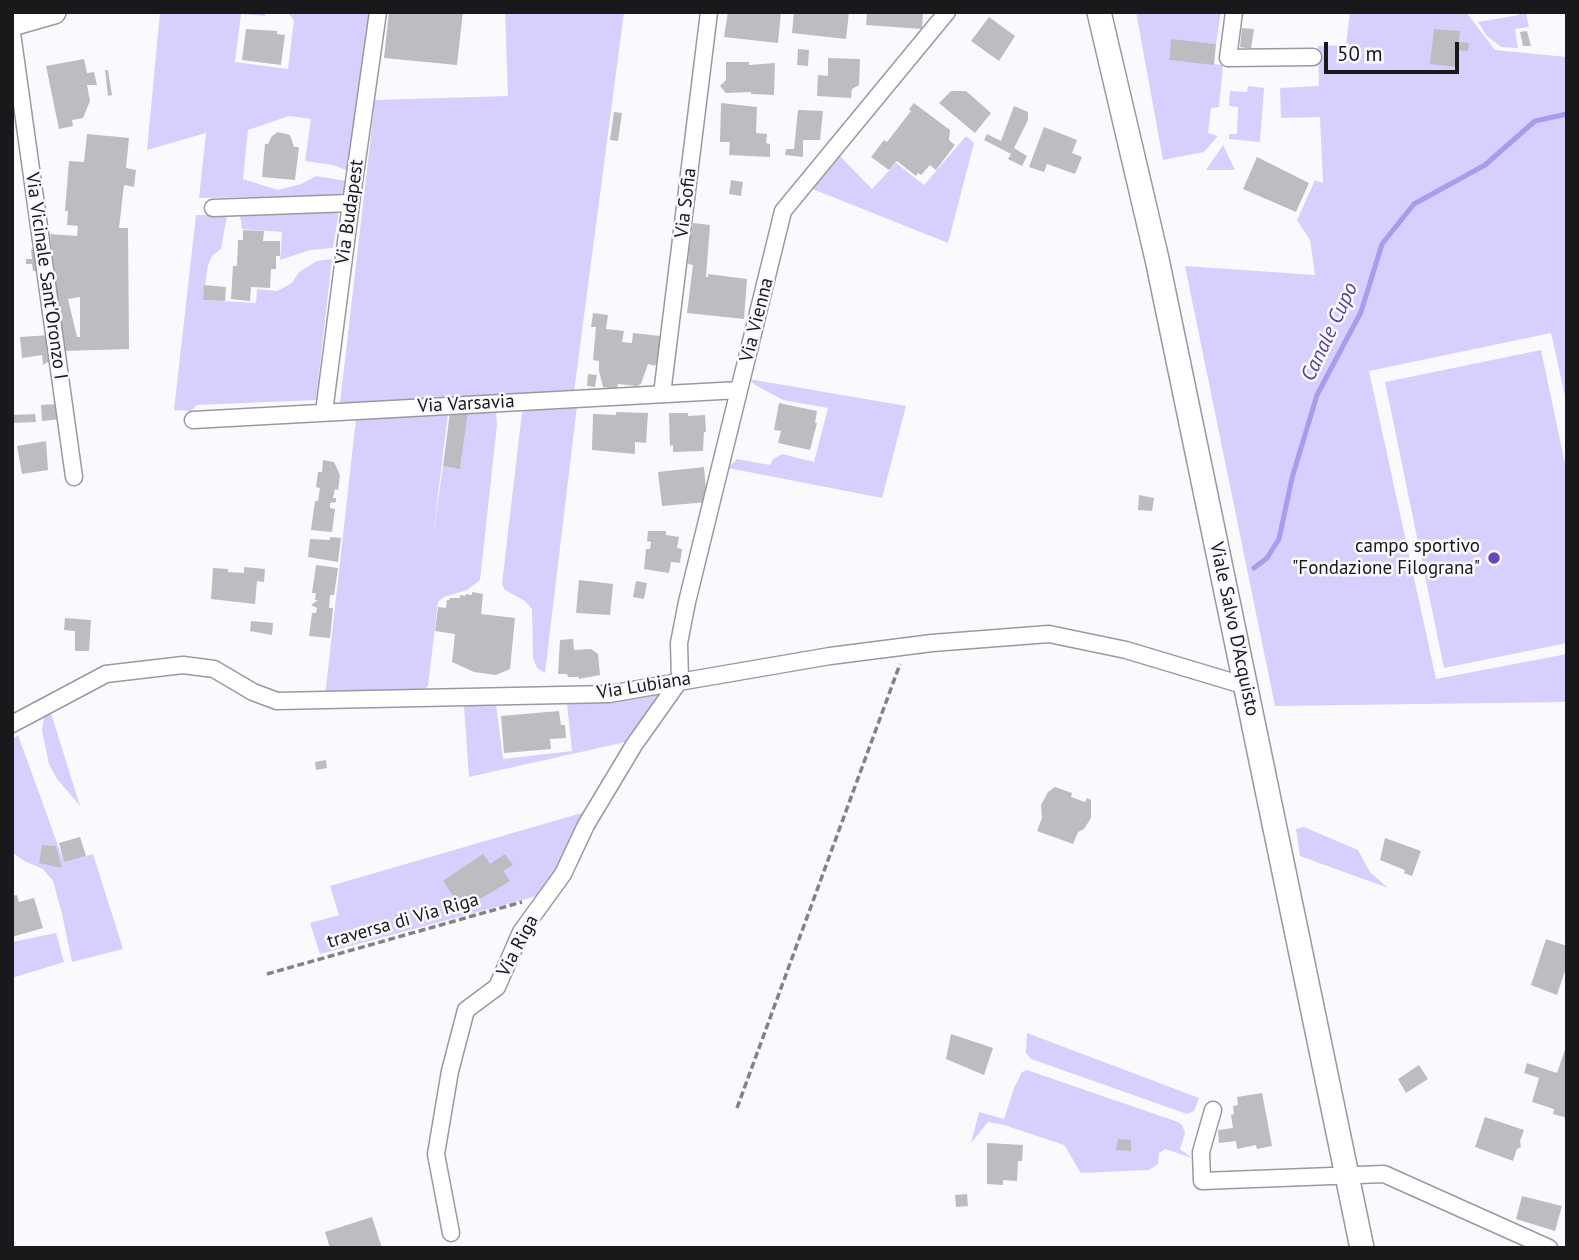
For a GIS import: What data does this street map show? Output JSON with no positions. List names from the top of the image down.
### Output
{
  "streets": {
    "street": [
      "Via Sofia",
      "Via Budapest",
      "Via Vicinale Sant'Oronzo I",
      "Via Vienna",
      "Via Varsavia",
      "Viale Salvo D'Acquisto",
      "Via Lubiana",
      "Via Riga"
    ],
    "path": ["traversa di Via Riga"]
  },
  "crossings": [
    ["Via Sofia", "Via Varsavia"],
    ["Via Budapest", "Via Varsavia"],
    ["Via Vienna", "Via Varsavia"],
    ["Via Vienna", "Via Lubiana"],
    ["Via Vienna", "Via Riga"],
    ["Viale Salvo D'Acquisto", "Via Lubiana"],
    ["Via Lubiana", "Via Riga"],
    ["traversa di Via Riga", "Via Riga"]
  ],
  "water": ["Canale Cupo"],
  "places": ["campo sportivo \"Fondazione Filograna\""],
  "scale_bar": "50 m"
}
